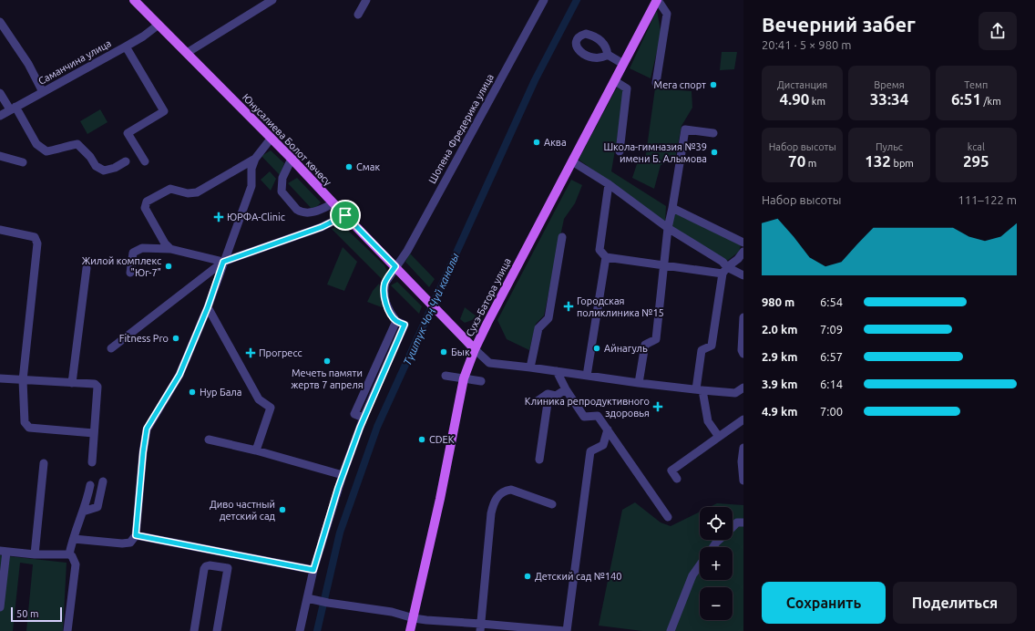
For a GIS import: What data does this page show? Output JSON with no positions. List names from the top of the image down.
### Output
{
  "streets": {
    "main road": ["Юнусалиева Болот көчөсү", "Сухэ-Батора улица"],
    "street": ["Саманчина улица", "Шопена Фредерика улица"]
  },
  "crossings": [
    ["Саманчина улица", "Юнусалиева Болот көчөсү"],
    ["Шопена Фредерика улица", "Юнусалиева Болот көчөсү"],
    ["Юнусалиева Болот көчөсү", "Сухэ-Батора улица"]
  ],
  "water": ["Түштүк Чоң Чүй каналы"],
  "places": {
    "other": [
      "Мега спорт",
      "Аква",
      "Школа-гимназия №39 имени Б. Алымова",
      "Смак",
      "Жилой комплекс \"Юг-7\"",
      "Fitness Pro",
      "Айнагуль",
      "Бык",
      "Мечеть памяти жертв 7 апреля",
      "Нур Бала",
      "CDEK",
      "Диво частный детский сад",
      "Детский сад №140"
    ],
    "health": [
      "ЮРФА-Clinic",
      "Городская поликлиника №15",
      "Прогресс",
      "Клиника репродуктивного здоровья"
    ]
  },
  "scale_bar": "50 m",
  "page": {
    "heading": ["Вечерний забег", "20:41 · 5 × 980 m"],
    "stats": [
      ["Дистанция", "4.90 km"],
      ["Время", "33:34"],
      ["Темп", "6:51 /km"],
      ["Набор высоты", "70 m"],
      ["Пульс", "132 bpm"],
      ["kcal", "295"]
    ],
    "chart": ["Набор высоты", "111–122 m"],
    "list": [
      {
        "name": "980 m",
        "note": "6:54"
      },
      {
        "name": "2.0 km",
        "note": "7:09"
      },
      {
        "name": "2.9 km",
        "note": "6:57"
      },
      {
        "name": "3.9 km",
        "note": "6:14"
      },
      {
        "name": "4.9 km",
        "note": "7:00"
      }
    ],
    "map_buttons": ["+", "−"],
    "buttons": ["Сохранить", "Поделиться"],
    "scale": "50 m"
  }
}
